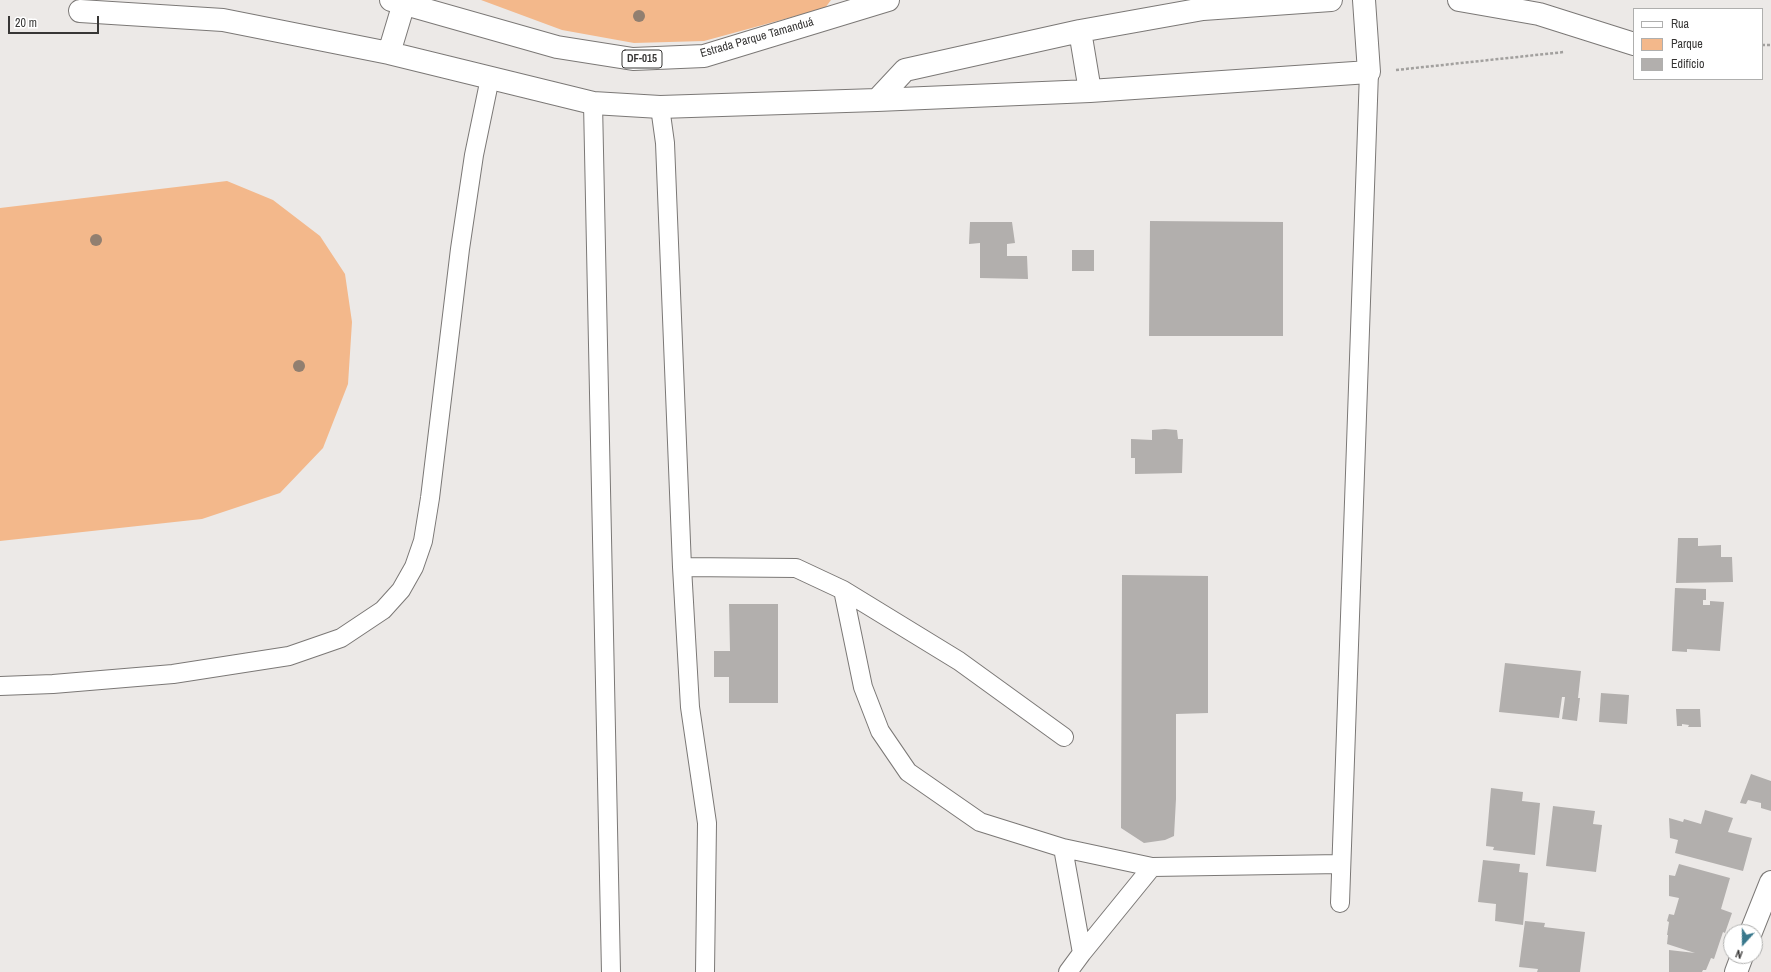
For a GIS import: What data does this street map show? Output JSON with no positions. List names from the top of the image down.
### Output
{
  "streets": {
    "street": ["Estrada Parque Tamanduá", "DF-015"]
  },
  "legend": ["Rua", "Parque", "Edifício"],
  "scale_bar": "20 m",
  "north": "bottom"
}
